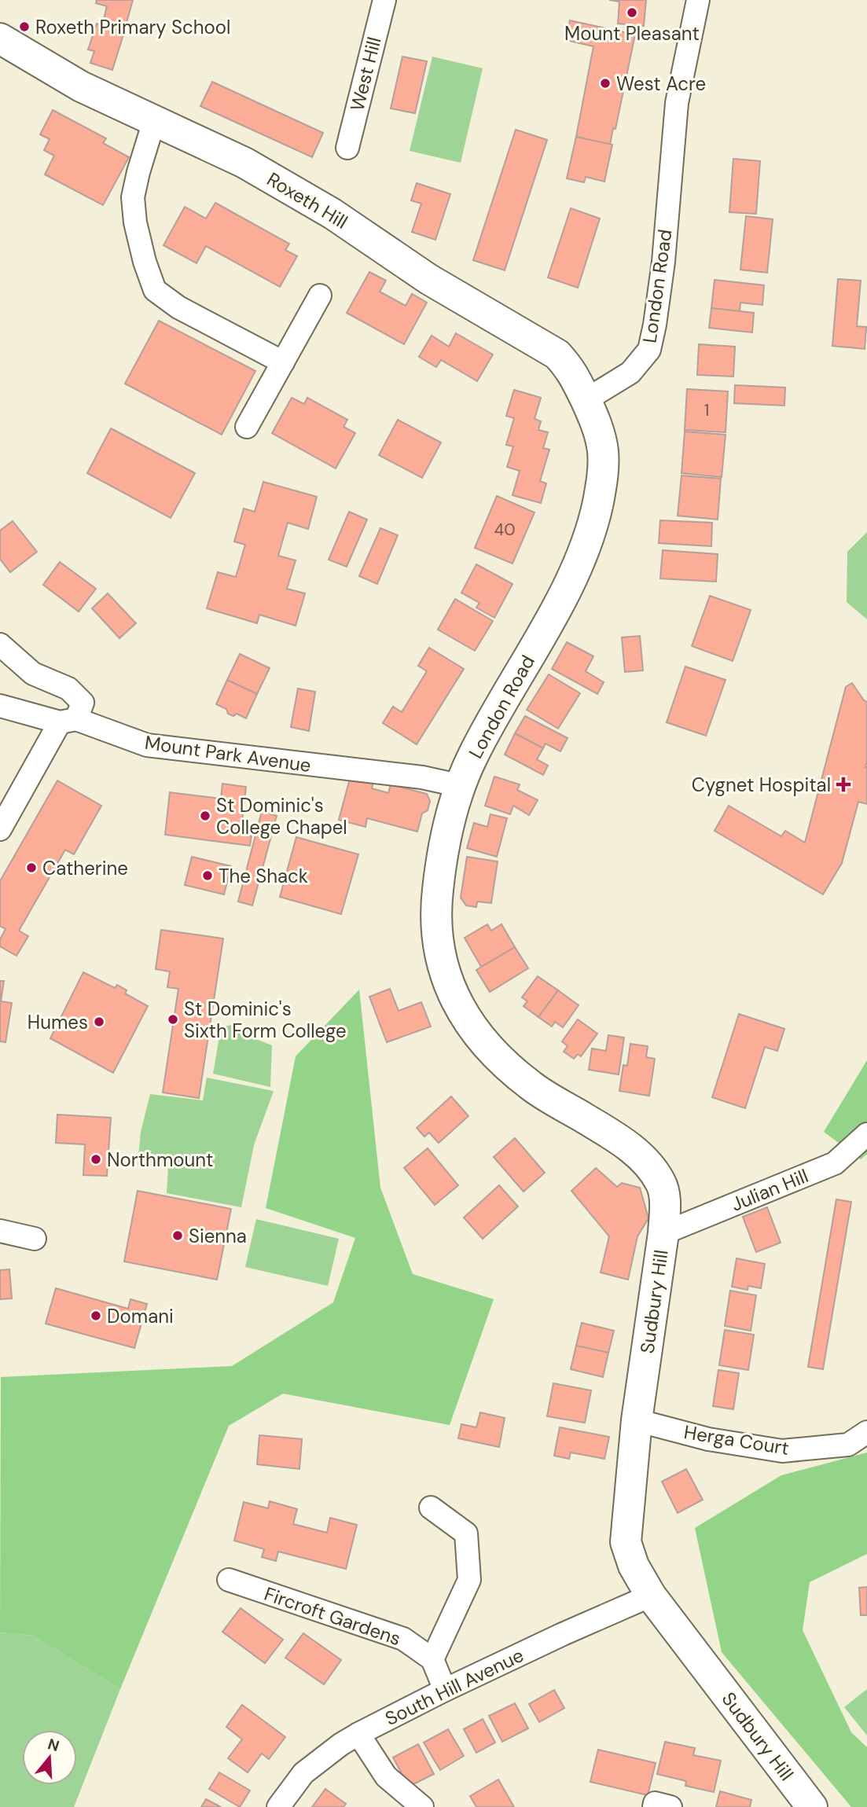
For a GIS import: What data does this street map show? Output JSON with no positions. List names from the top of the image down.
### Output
{
  "streets": {
    "main road": ["Roxeth Hill", "London Road", "Sudbury Hill"],
    "street": [
      "West Hill",
      "Mount Park Avenue",
      "Julian Hill",
      "Herga Court",
      "Fircroft Gardens",
      "South Hill Avenue"
    ]
  },
  "crossings": [
    ["Roxeth Hill", "London Road"],
    ["London Road", "Mount Park Avenue"],
    ["London Road", "Sudbury Hill"],
    ["Julian Hill", "Sudbury Hill"],
    ["Sudbury Hill", "Herga Court"],
    ["Sudbury Hill", "South Hill Avenue"]
  ],
  "places": {
    "other": [
      "Mount Pleasant",
      "Roxeth Primary School",
      "West Acre",
      "St Dominic's College Chapel",
      "Catherine",
      "The Shack",
      "St Dominic's Sixth Form College",
      "Humes",
      "Northmount",
      "Sienna",
      "Domani"
    ],
    "health": ["Cygnet Hospital"]
  },
  "house_numbers": ["1", "40"],
  "north": "top"
}
